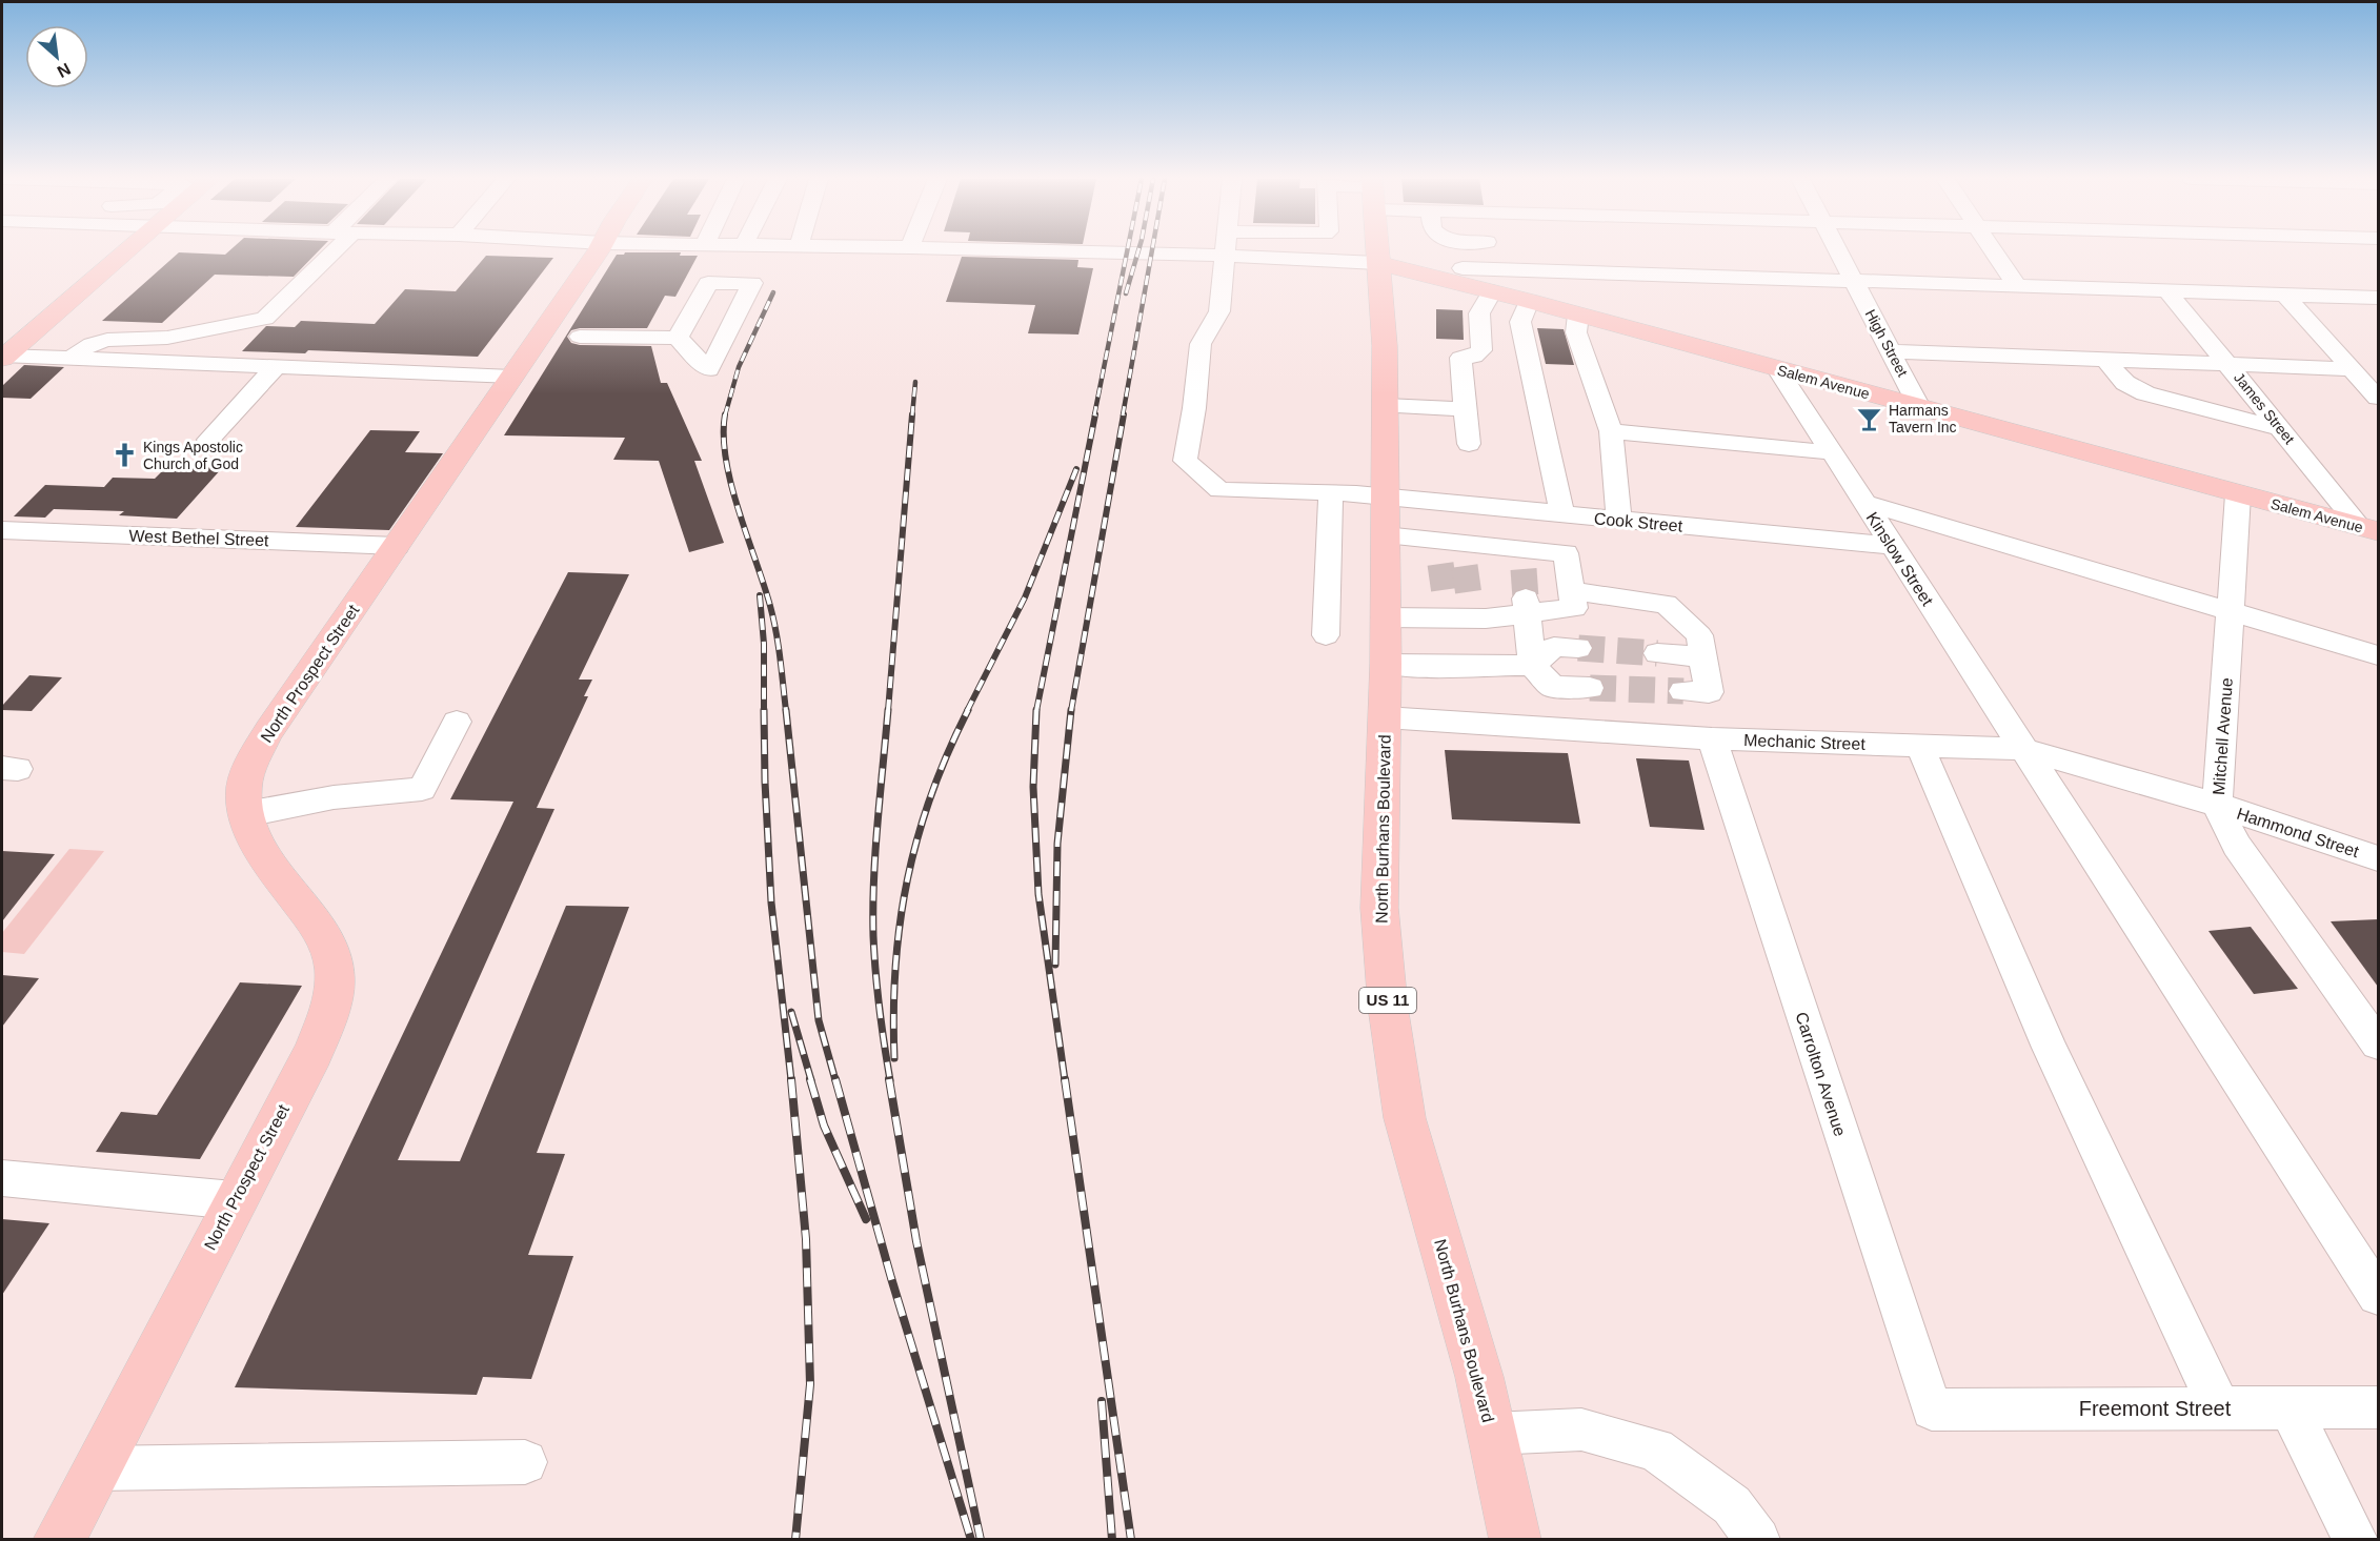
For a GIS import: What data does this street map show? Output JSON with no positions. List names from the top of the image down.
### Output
{
  "streets": {
    "main road": [
      "Salem Avenue",
      "North Prospect Street",
      "North Burhans Boulevard",
      "US 11"
    ],
    "street": [
      "High Street",
      "James Street",
      "Cook Street",
      "West Bethel Street",
      "Kinslow Street",
      "Mitchell Avenue",
      "Mechanic Street",
      "Hammond Street",
      "Carrolton Avenue",
      "Freemont Street"
    ]
  },
  "crossings": [
    ["High Street", "Salem Avenue"],
    ["Salem Avenue", "James Street"],
    ["Salem Avenue", "Kinslow Street"],
    ["Salem Avenue", "Mitchell Avenue"],
    ["Salem Avenue", "North Burhans Boulevard"],
    ["Cook Street", "Kinslow Street"],
    ["Cook Street", "North Burhans Boulevard"],
    ["West Bethel Street", "North Prospect Street"],
    ["Kinslow Street", "Mechanic Street"],
    ["Mitchell Avenue", "Mechanic Street"],
    ["Mitchell Avenue", "Hammond Street"],
    ["Mechanic Street", "North Burhans Boulevard"],
    ["Mechanic Street", "Hammond Street"],
    ["Mechanic Street", "Carrolton Avenue"],
    ["Carrolton Avenue", "Freemont Street"]
  ],
  "places": {
    "bar": ["Harmans Tavern Inc"],
    "church": ["Kings Apostolic Church of God"]
  },
  "north": "bottom right"
}
